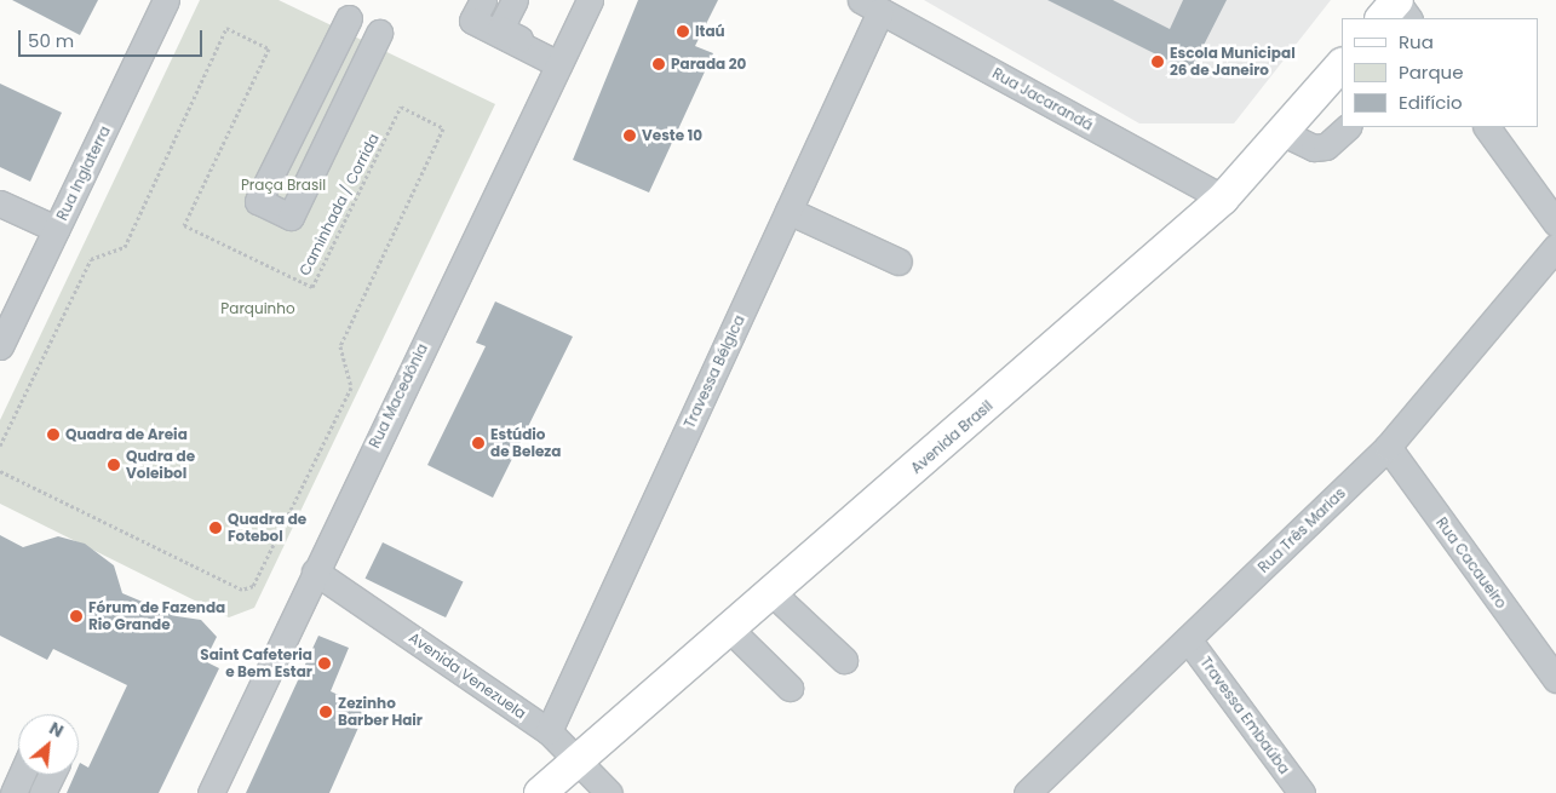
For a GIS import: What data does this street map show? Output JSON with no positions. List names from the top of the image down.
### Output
{
  "streets": {
    "main road": ["Avenida Brasil"],
    "street": [
      "Rua Jacarandá",
      "Rua Inglaterra",
      "Travessa Bélgica",
      "Rua Macedônia",
      "Rua Três Marias",
      "Rua Cacaueiro",
      "Avenida Venezuela",
      "Travessa Embaúba"
    ],
    "path": ["Caminhada / Corrida"]
  },
  "crossings": [
    ["Rua Jacarandá", "Travessa Bélgica"],
    ["Rua Jacarandá", "Avenida Brasil"],
    ["Travessa Bélgica", "Avenida Venezuela"],
    ["Rua Macedônia", "Avenida Venezuela"],
    ["Avenida Brasil", "Avenida Venezuela"],
    ["Rua Três Marias", "Rua Cacaueiro"],
    ["Rua Três Marias", "Travessa Embaúba"]
  ],
  "parks": ["Praça Brasil", "Parquinho"],
  "places": [
    "Itaú",
    "Escola Municipal 26 de Janeiro",
    "Parada 20",
    "Veste 10",
    "Quadra de Areia",
    "Estúdio de Beleza",
    "Qudra de Voleibol",
    "Quadra de Fotebol",
    "Fórum de Fazenda Rio Grande",
    "Saint Cafeteria e Bem Estar",
    "Zezinho Barber Hair"
  ],
  "legend": ["Rua", "Parque", "Edifício"],
  "scale_bar": "50 m",
  "north": "top right"
}
